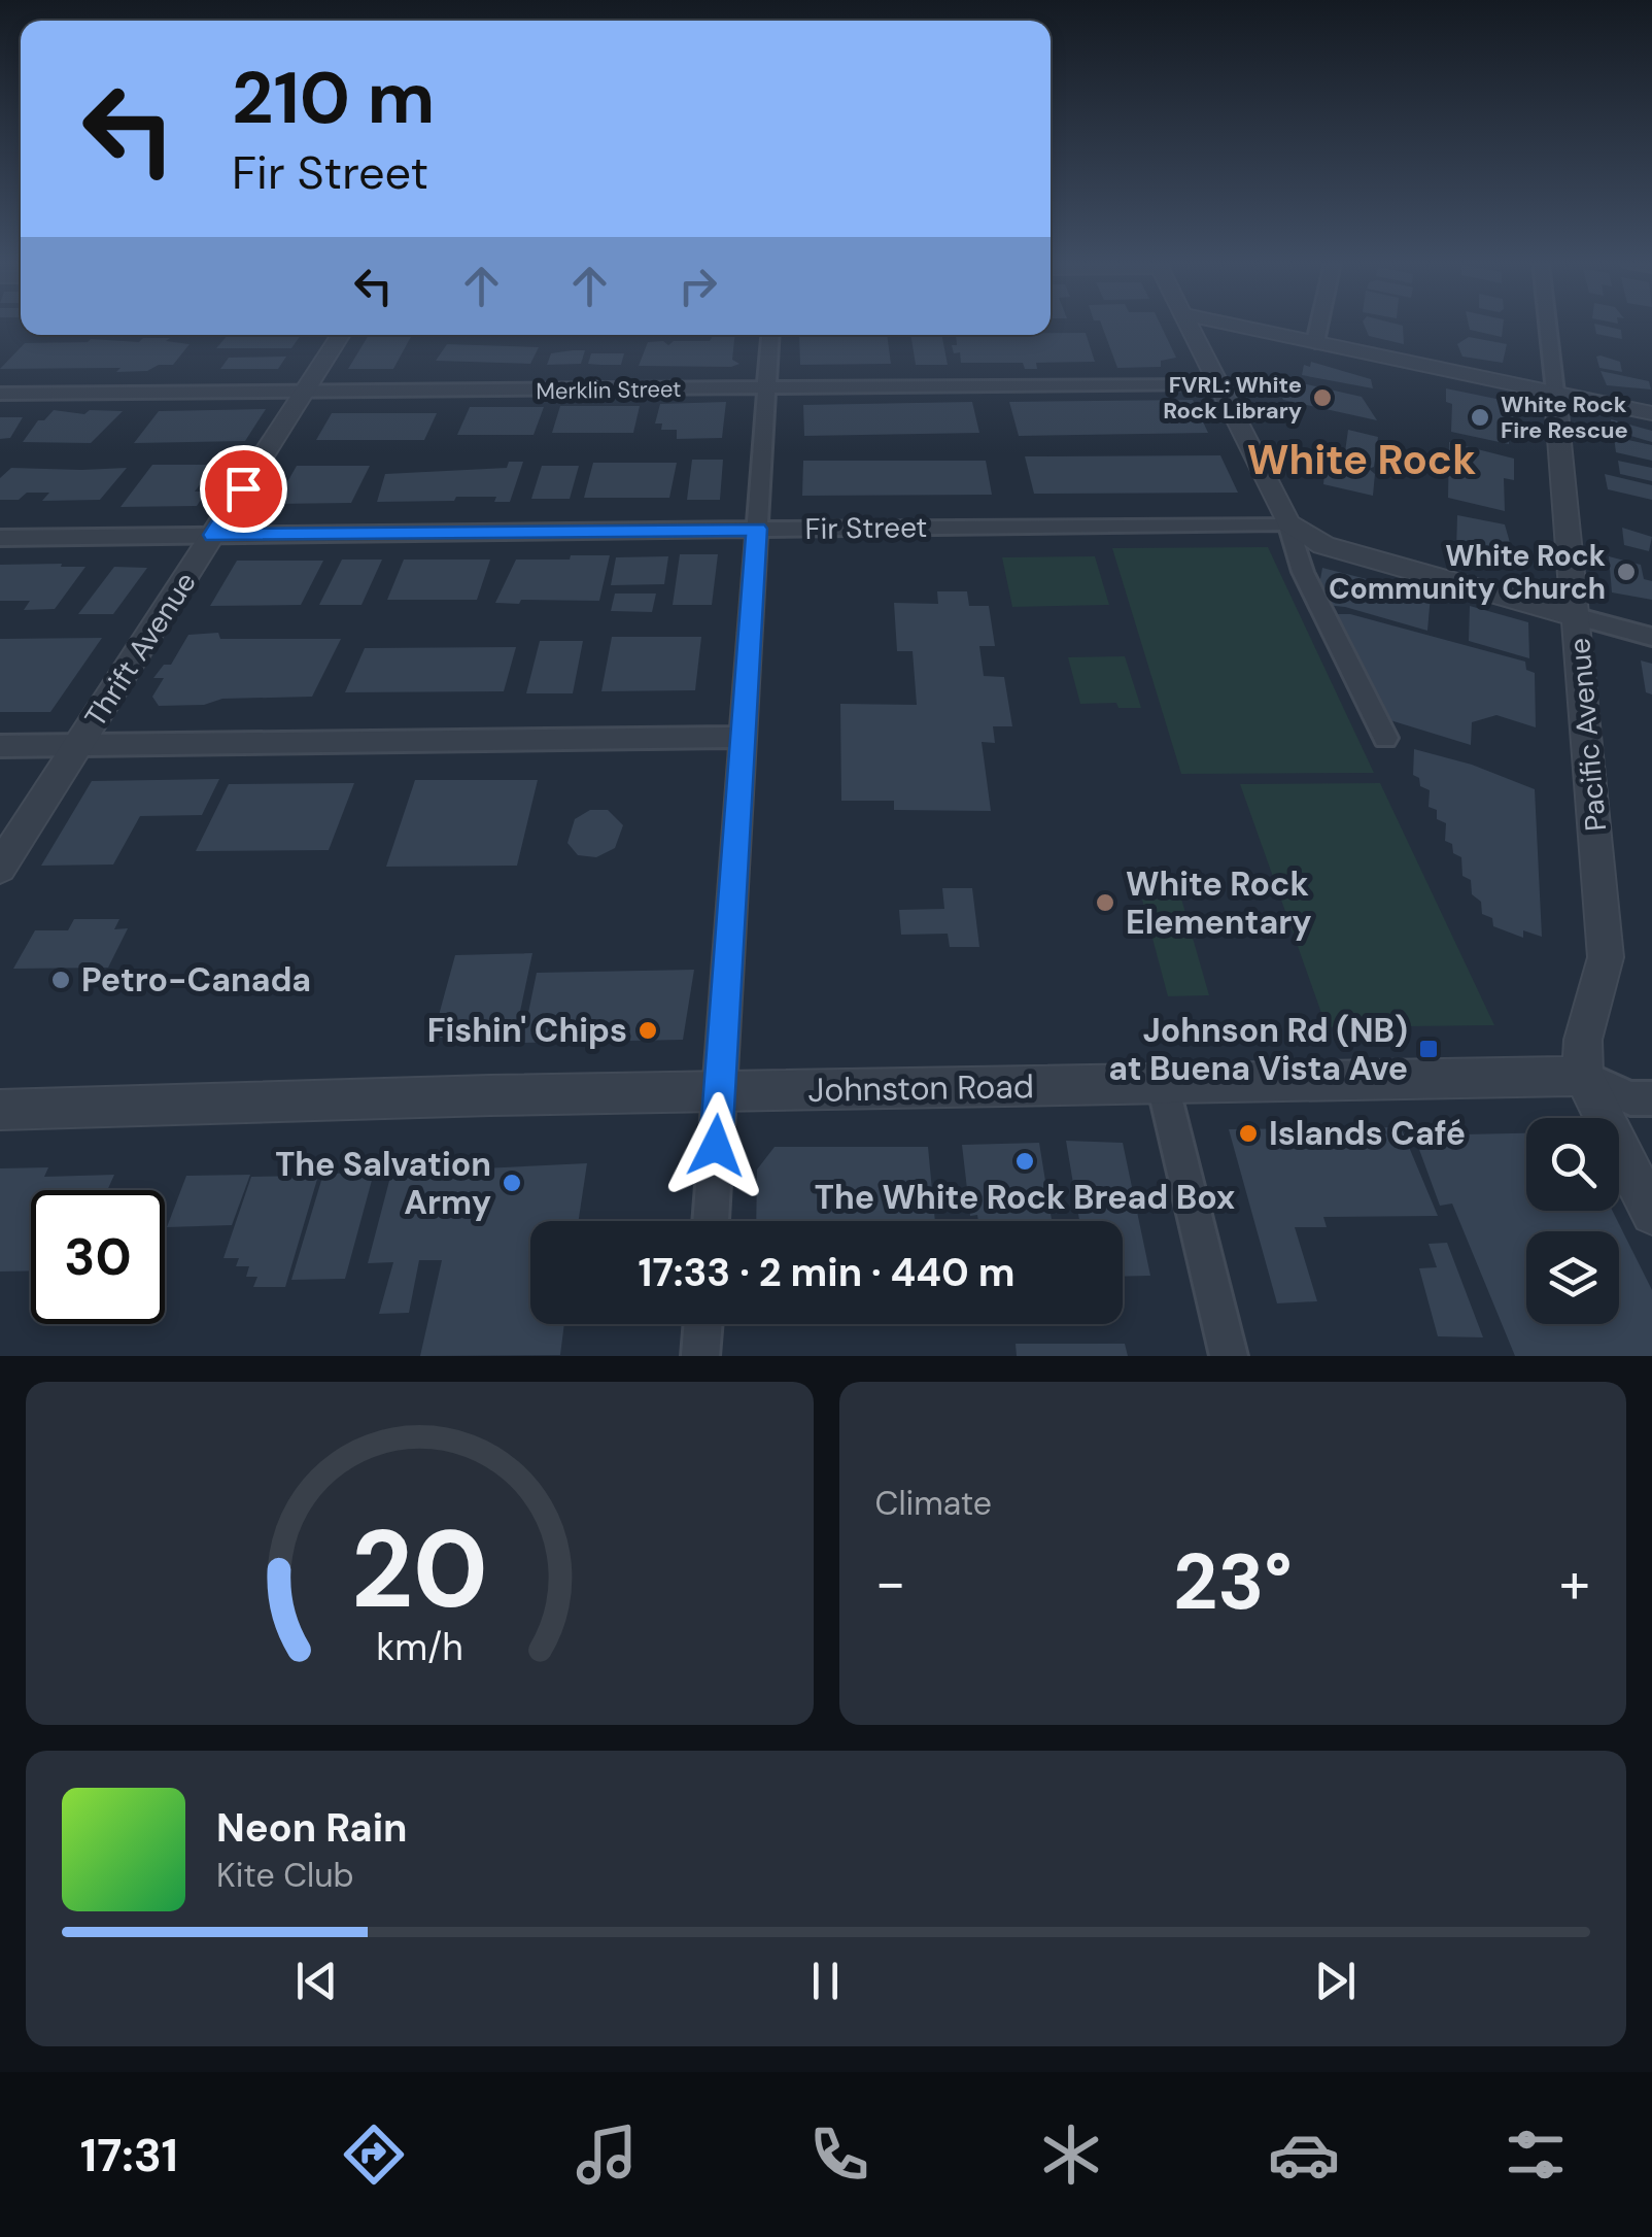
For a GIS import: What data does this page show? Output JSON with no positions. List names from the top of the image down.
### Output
{
  "streets": {
    "street": [
      "Merklin Street",
      "Fir Street",
      "Thrift Avenue",
      "Pacific Avenue",
      "Johnston Road"
    ]
  },
  "crossings": [
    ["Merklin Street", "Thrift Avenue"],
    ["Fir Street", "Thrift Avenue"],
    ["Fir Street", "Pacific Avenue"],
    ["Pacific Avenue", "Johnston Road"]
  ],
  "districts": ["White Rock"],
  "places": {
    "other": [
      "FVRL: White Rock Library",
      "White Rock Fire Rescue",
      "White Rock Community Church",
      "White Rock Elementary",
      "Petro-Canada",
      "Fishin' Chips",
      "Islands Café",
      "The White Rock Bread Box",
      "The Salvation Army"
    ],
    "transit": ["Johnson Rd (NB) at Buena Vista Ave"]
  },
  "page": {
    "turn": ["210 m", "Fir Street"],
    "limit": "30",
    "trip": "17:33 · 2 min · 440 m",
    "tile": "Climate",
    "heat": ["−", "23°", "+"],
    "song": ["Neon Rain", "Kite Club"],
    "tabs": "17:31",
    "gauge": ["20", "km/h"]
  }
}
